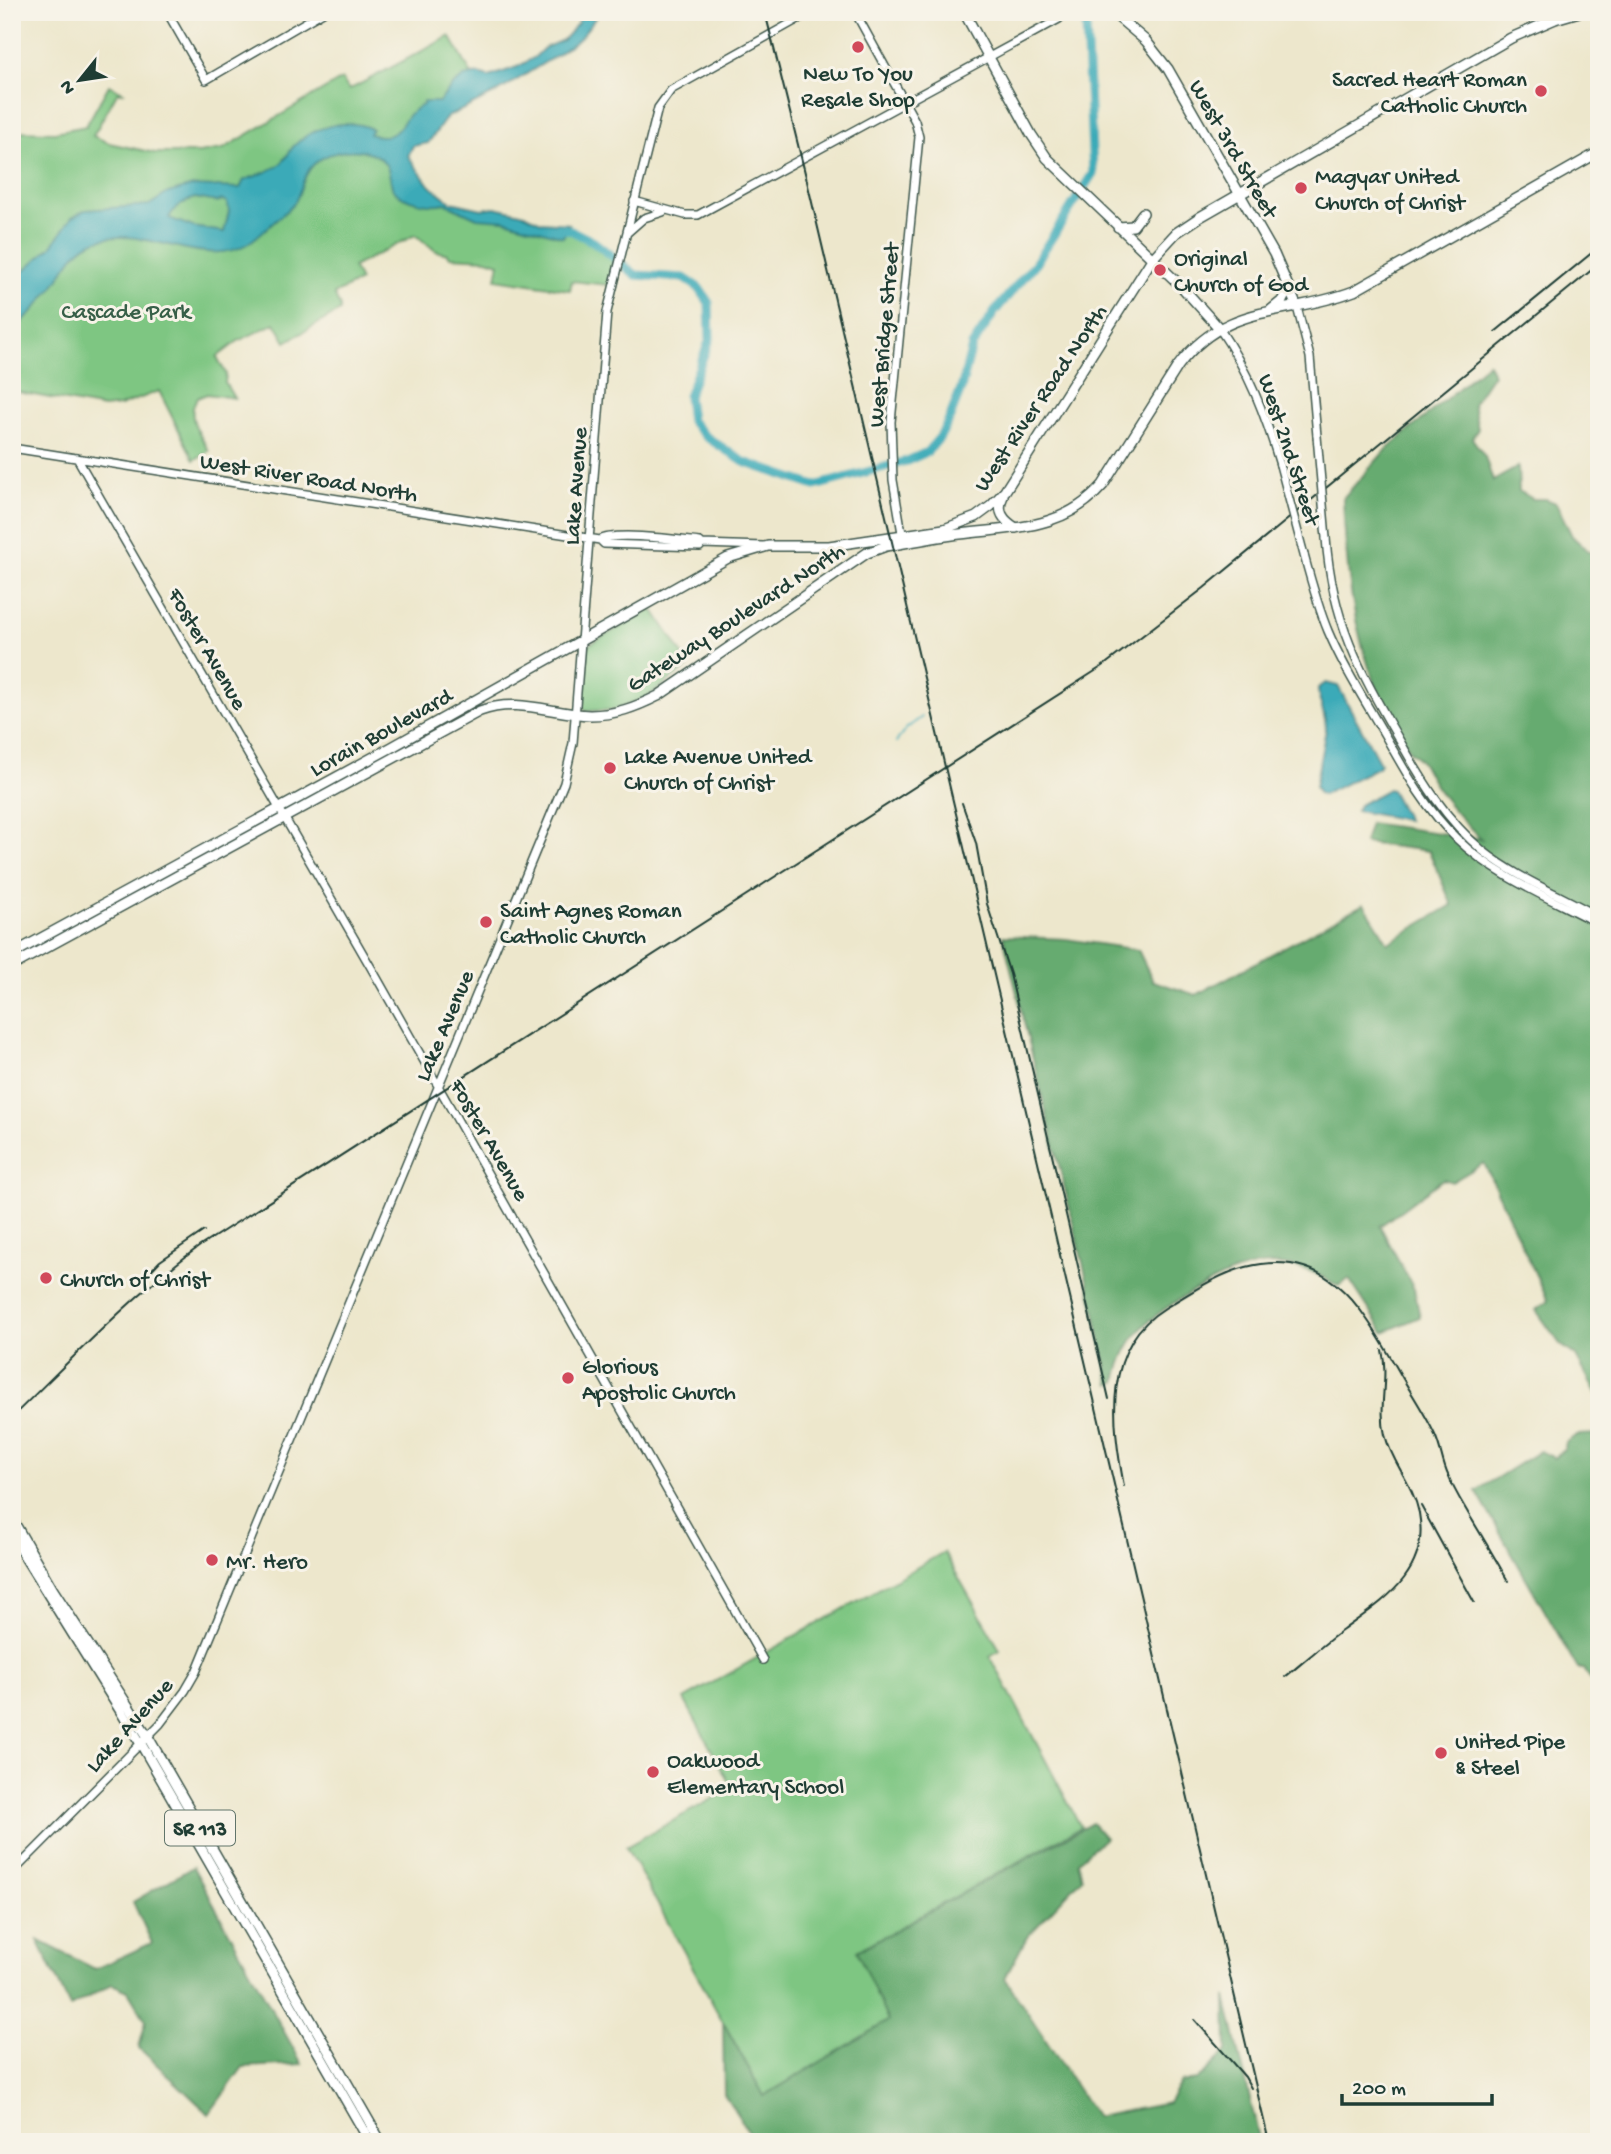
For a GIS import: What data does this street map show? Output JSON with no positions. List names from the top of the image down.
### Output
{
  "streets": {
    "main road": [
      "West 3rd Street",
      "West River Road North",
      "West 2nd Street",
      "Gateway Boulevard North",
      "Lorain Boulevard",
      "SR 113"
    ],
    "street": ["West Bridge Street", "Lake Avenue", "Foster Avenue"]
  },
  "crossings": [
    ["West 3rd Street", "West River Road North"],
    ["West 3rd Street", "Gateway Boulevard North"],
    ["West Bridge Street", "West River Road North"],
    ["West Bridge Street", "Gateway Boulevard North"],
    ["West River Road North", "West 2nd Street"],
    ["West River Road North", "Lake Avenue"],
    ["West River Road North", "Gateway Boulevard North"],
    ["West River Road North", "Foster Avenue"],
    ["West River Road North", "Lorain Boulevard"],
    ["West 2nd Street", "Gateway Boulevard North"],
    ["Lake Avenue", "Gateway Boulevard North"],
    ["Lake Avenue", "Foster Avenue"],
    ["Lake Avenue", "Lorain Boulevard"],
    ["Lake Avenue", "SR 113"],
    ["Gateway Boulevard North", "Lorain Boulevard"],
    ["Foster Avenue", "Lorain Boulevard"]
  ],
  "parks": ["Cascade Park"],
  "places": [
    "New To You Resale Shop",
    "Sacred Heart Roman Catholic Church",
    "Magyar United Church of Christ",
    "Original Church of God",
    "Lake Avenue United Church of Christ",
    "Saint Agnes Roman Catholic Church",
    "Church of Christ",
    "Glorious Apostolic Church",
    "Mr. Hero",
    "United Pipe & Steel",
    "Oakwood Elementary School"
  ],
  "scale_bar": "200 m",
  "north": "bottom left"
}
